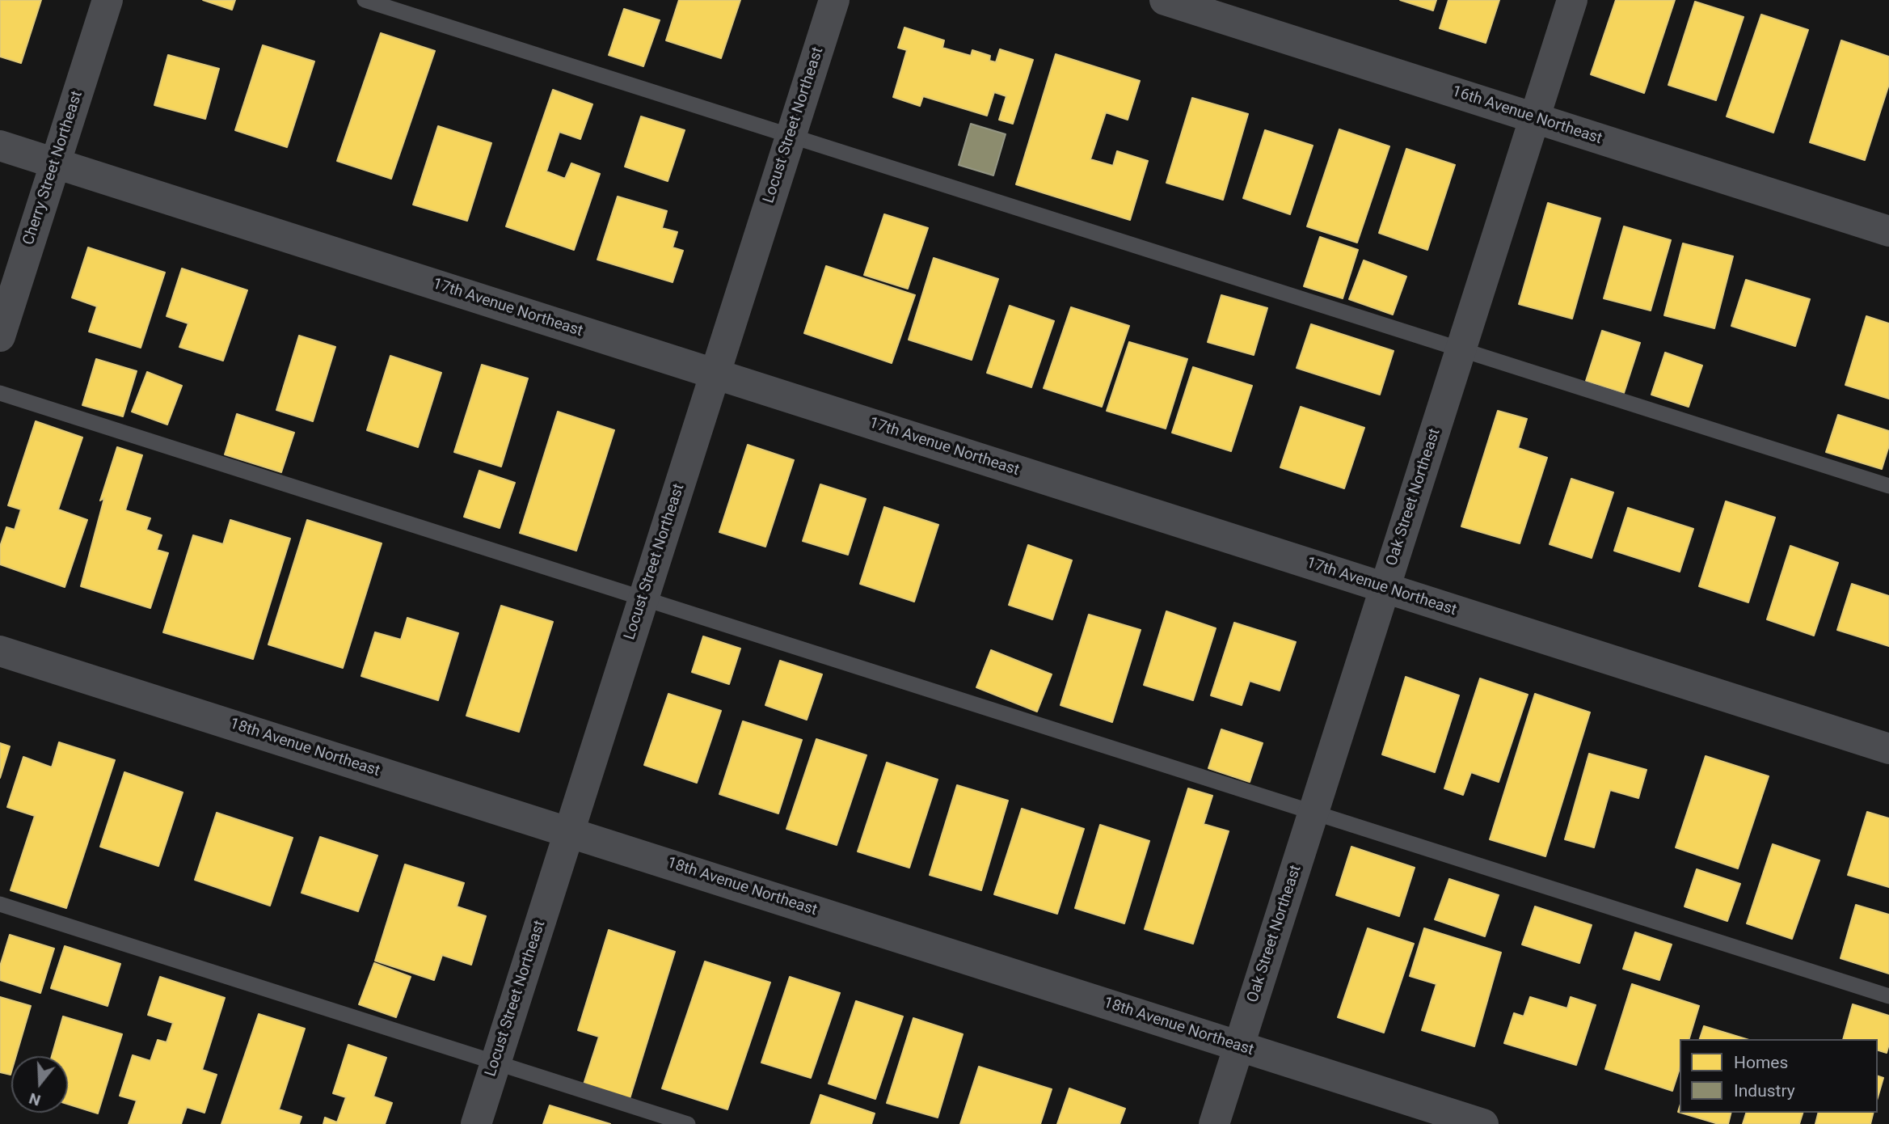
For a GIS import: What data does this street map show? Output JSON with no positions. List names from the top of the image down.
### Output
{
  "streets": {
    "street": [
      "16th Avenue Northeast",
      "Locust Street Northeast",
      "Cherry Street Northeast",
      "17th Avenue Northeast",
      "Oak Street Northeast",
      "18th Avenue Northeast"
    ]
  },
  "crossings": [
    ["16th Avenue Northeast", "Oak Street Northeast"],
    ["Locust Street Northeast", "17th Avenue Northeast"],
    ["Locust Street Northeast", "18th Avenue Northeast"],
    ["Cherry Street Northeast", "17th Avenue Northeast"],
    ["17th Avenue Northeast", "Oak Street Northeast"],
    ["Oak Street Northeast", "18th Avenue Northeast"]
  ],
  "legend": ["Homes", "Industry"],
  "north": "bottom"
}
